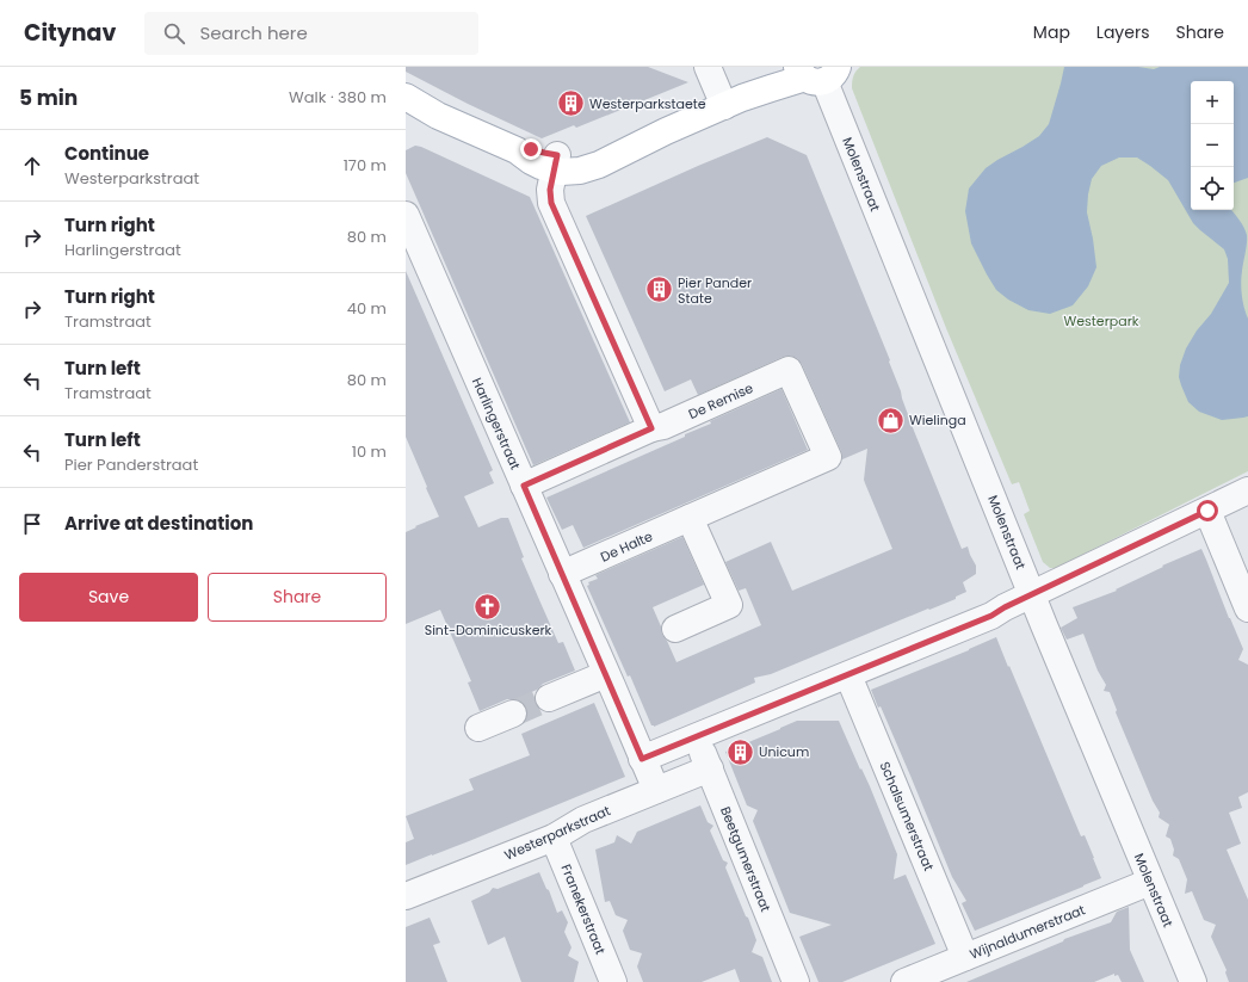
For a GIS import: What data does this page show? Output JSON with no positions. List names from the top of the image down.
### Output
{
  "streets": {
    "street": [
      "Molenstraat",
      "De Remise",
      "Harlingerstraat",
      "De Halte",
      "Schalsumerstraat",
      "Westerparkstraat",
      "Beetgumerstraat",
      "Franekerstraat",
      "Wijnaldumerstraat"
    ]
  },
  "crossings": [
    ["Molenstraat", "Wijnaldumerstraat"],
    ["De Remise", "Harlingerstraat"],
    ["De Remise", "De Halte"],
    ["Harlingerstraat", "De Halte"],
    ["Harlingerstraat", "Westerparkstraat"],
    ["Schalsumerstraat", "Wijnaldumerstraat"],
    ["Westerparkstraat", "Beetgumerstraat"],
    ["Westerparkstraat", "Franekerstraat"]
  ],
  "parks": ["Westerpark"],
  "places": {
    "building": ["Westerparkstaete", "Pier Pander State", "Unicum"],
    "shop": ["Wielinga"],
    "church": ["Sint-Dominicuskerk"]
  },
  "page": {
    "header": "Citynav",
    "search": "Search here",
    "nav": ["Map", "Layers", "Share"],
    "heading": ["5 min", "Walk · 380 m"],
    "map_buttons": ["+", "−"],
    "list": [
      ["Continue", "Westerparkstraat", "170 m"],
      ["Turn right", "Harlingerstraat", "80 m"],
      ["Turn right", "Tramstraat", "40 m"],
      ["Turn left", "Tramstraat", "80 m"],
      ["Turn left", "Pier Panderstraat", "10 m"],
      "Arrive at destination"
    ],
    "buttons": ["Save", "Share"]
  }
}
